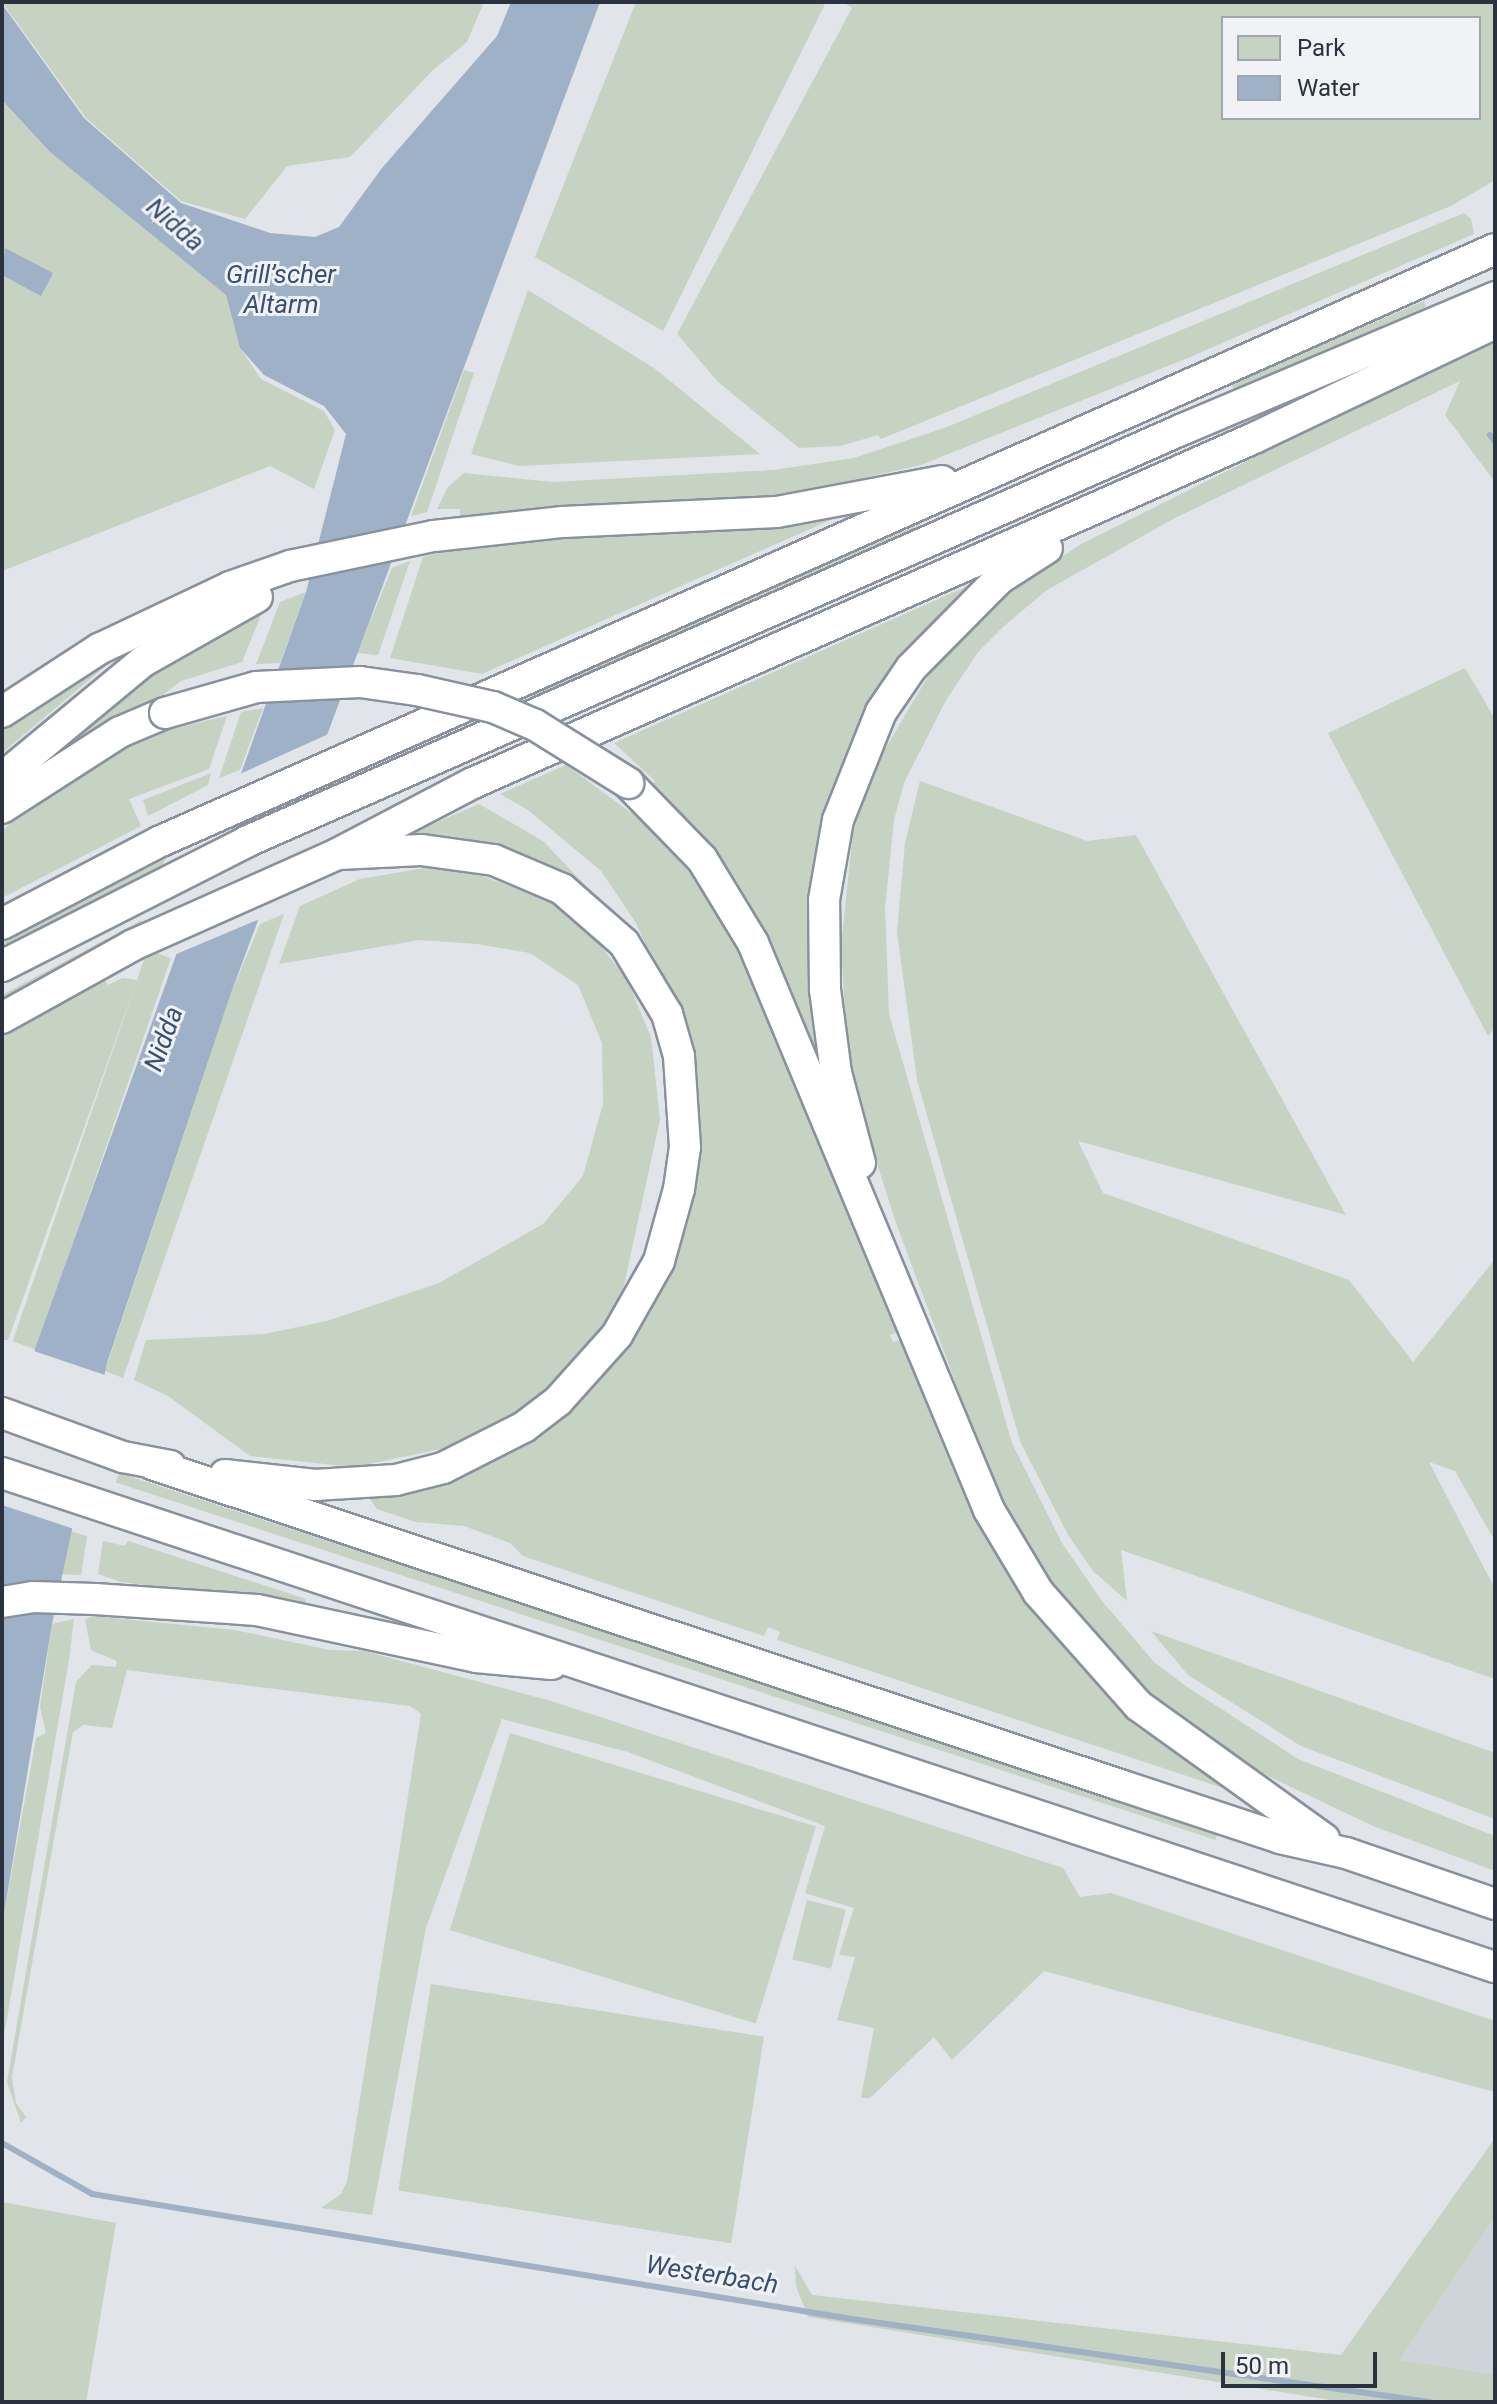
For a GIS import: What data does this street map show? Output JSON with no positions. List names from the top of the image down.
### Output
{
  "water": ["Nidda", "Grill’scher Altarm", "Westerbach"],
  "legend": ["Park", "Water"],
  "scale_bar": "50 m"
}
